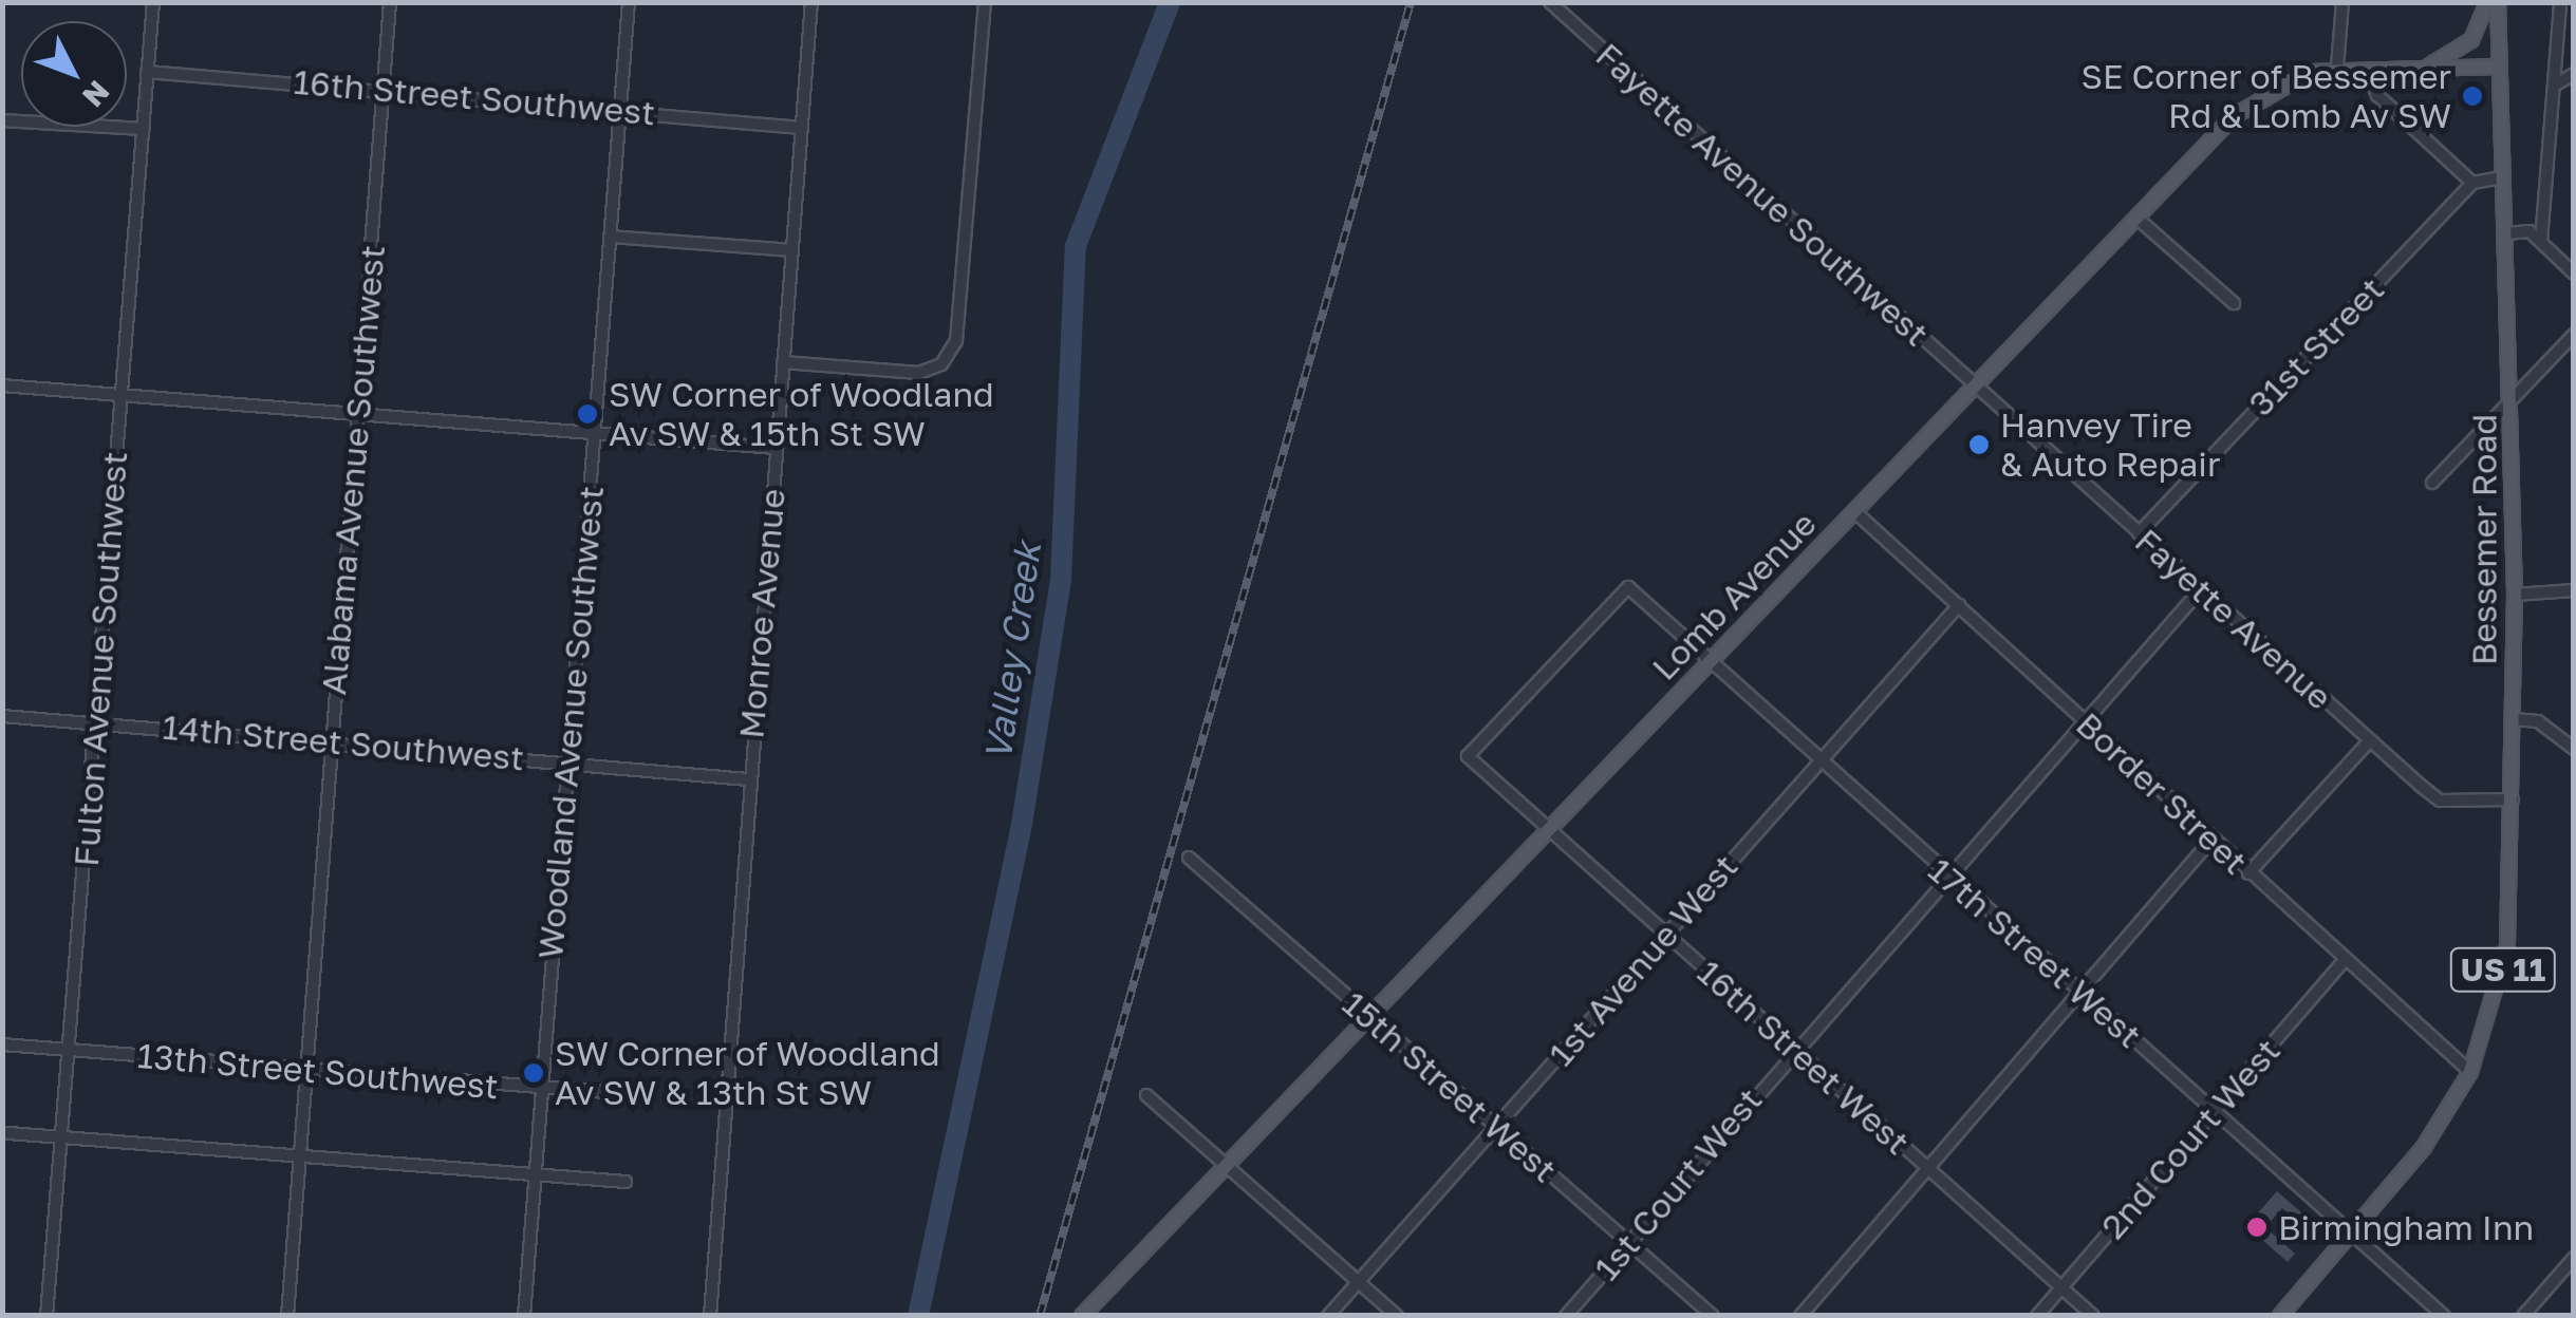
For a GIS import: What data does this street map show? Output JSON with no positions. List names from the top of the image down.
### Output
{
  "streets": {
    "main road": ["Bessemer Road", "Lomb Avenue", "US 11"],
    "street": [
      "16th Street Southwest",
      "Fayette Avenue Southwest",
      "31st Street",
      "Alabama Avenue Southwest",
      "Monroe Avenue",
      "Fayette Avenue",
      "Fulton Avenue Southwest",
      "Woodland Avenue Southwest",
      "14th Street Southwest",
      "Border Street",
      "17th Street West",
      "1st Avenue West",
      "16th Street West",
      "13th Street Southwest",
      "15th Street West",
      "2nd Court West",
      "1st Court West"
    ]
  },
  "crossings": [
    ["16th Street Southwest", "Alabama Avenue Southwest"],
    ["16th Street Southwest", "Monroe Avenue"],
    ["16th Street Southwest", "Fulton Avenue Southwest"],
    ["16th Street Southwest", "Woodland Avenue Southwest"],
    ["Fayette Avenue Southwest", "Lomb Avenue"],
    ["Fayette Avenue Southwest", "Fayette Avenue"],
    ["31st Street", "Fayette Avenue"],
    ["Alabama Avenue Southwest", "14th Street Southwest"],
    ["Alabama Avenue Southwest", "13th Street Southwest"],
    ["Bessemer Road", "Lomb Avenue"],
    ["Bessemer Road", "Fayette Avenue"],
    ["Bessemer Road", "Border Street"],
    ["Bessemer Road", "US 11"],
    ["Lomb Avenue", "Fayette Avenue"],
    ["Lomb Avenue", "Border Street"],
    ["Lomb Avenue", "17th Street West"],
    ["Lomb Avenue", "16th Street West"],
    ["Lomb Avenue", "15th Street West"],
    ["Monroe Avenue", "14th Street Southwest"],
    ["Fulton Avenue Southwest", "14th Street Southwest"],
    ["Fulton Avenue Southwest", "13th Street Southwest"],
    ["Woodland Avenue Southwest", "14th Street Southwest"],
    ["Woodland Avenue Southwest", "13th Street Southwest"],
    ["Border Street", "1st Avenue West"],
    ["Border Street", "US 11"],
    ["Border Street", "2nd Court West"],
    ["Border Street", "1st Court West"],
    ["17th Street West", "1st Avenue West"],
    ["17th Street West", "US 11"],
    ["17th Street West", "16th Street West"],
    ["17th Street West", "2nd Court West"],
    ["17th Street West", "1st Court West"],
    ["1st Avenue West", "16th Street West"],
    ["1st Avenue West", "15th Street West"],
    ["16th Street West", "2nd Court West"],
    ["16th Street West", "1st Court West"],
    ["15th Street West", "1st Court West"]
  ],
  "water": ["Valley Creek"],
  "places": [
    "SE Corner of Bessemer Rd & Lomb Av SW",
    "SW Corner of Woodland Av SW & 15th St SW",
    "Hanvey Tire & Auto Repair",
    "SW Corner of Woodland Av SW & 13th St SW",
    "Birmingham Inn"
  ],
  "north": "bottom right"
}
